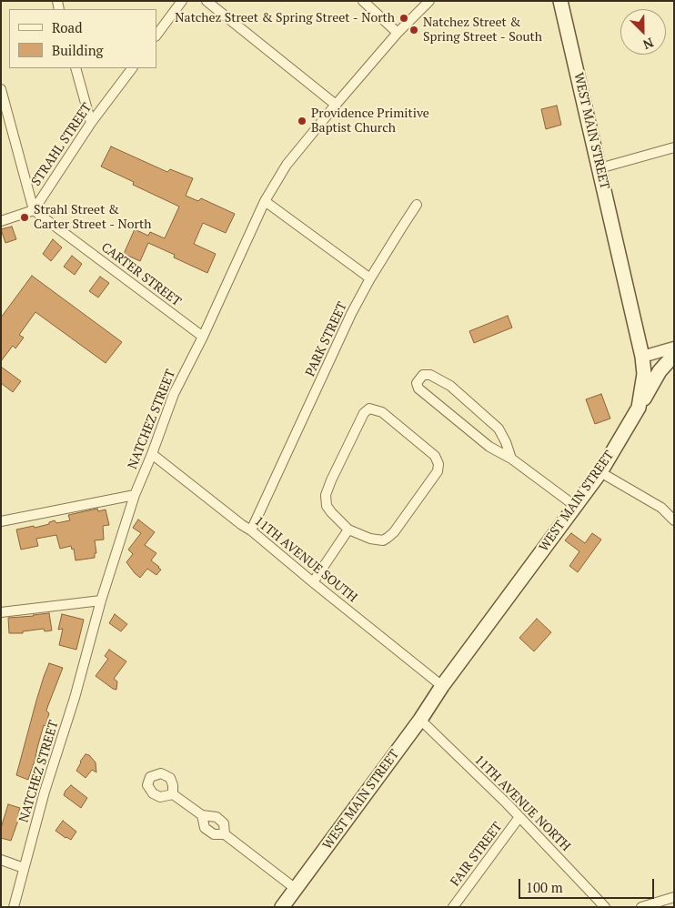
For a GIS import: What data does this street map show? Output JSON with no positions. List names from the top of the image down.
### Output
{
  "streets": {
    "main road": ["WEST MAIN STREET"],
    "street": [
      "STRAHL STREET",
      "CARTER STREET",
      "PARK STREET",
      "NATCHEZ STREET",
      "11TH AVENUE SOUTH",
      "11TH AVENUE NORTH",
      "FAIR STREET"
    ]
  },
  "crossings": [
    ["WEST MAIN STREET", "11TH AVENUE SOUTH"],
    ["WEST MAIN STREET", "11TH AVENUE NORTH"],
    ["STRAHL STREET", "CARTER STREET"],
    ["CARTER STREET", "NATCHEZ STREET"],
    ["PARK STREET", "11TH AVENUE SOUTH"],
    ["NATCHEZ STREET", "11TH AVENUE SOUTH"],
    ["11TH AVENUE NORTH", "FAIR STREET"]
  ],
  "places": [
    "Natchez Street & Spring Street - North",
    "Natchez Street & Spring Street - South",
    "Providence Primitive Baptist Church",
    "Strahl Street & Carter Street - North"
  ],
  "legend": ["Road", "Building"],
  "scale_bar": "100 m",
  "north": "bottom right"
}
